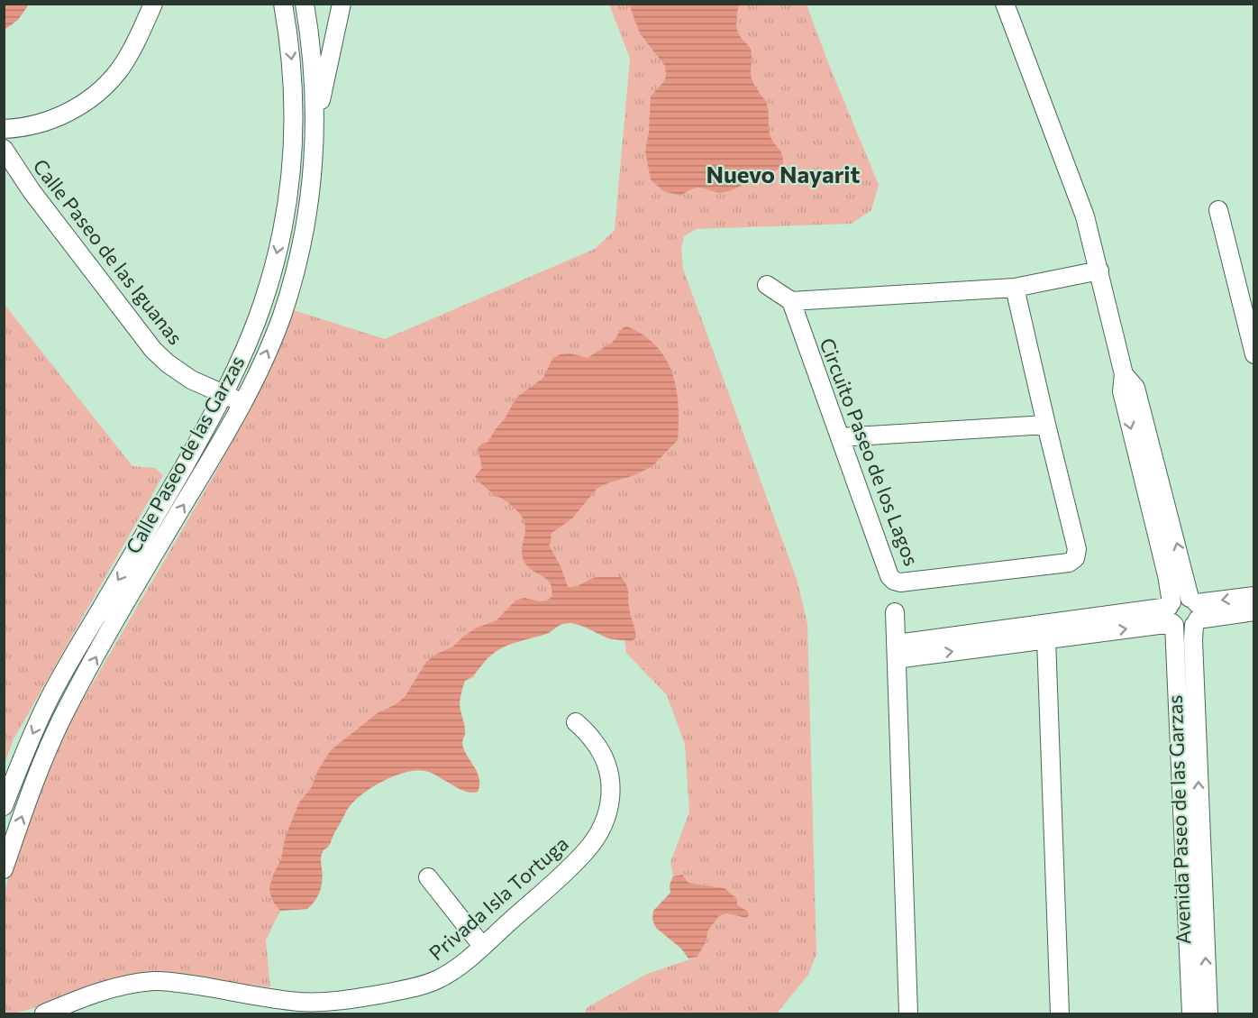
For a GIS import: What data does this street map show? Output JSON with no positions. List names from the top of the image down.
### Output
{
  "streets": {
    "street": [
      "Calle Paseo de las Iguanas",
      "Circuito Paseo de los Lagos",
      "Calle Paseo de las Garzas",
      "Avenida Paseo de las Garzas",
      "Privada Isla Tortuga"
    ]
  },
  "crossings": [
    ["Calle Paseo de las Iguanas", "Calle Paseo de las Garzas"]
  ],
  "districts": ["Nuevo Nayarit"]
}
